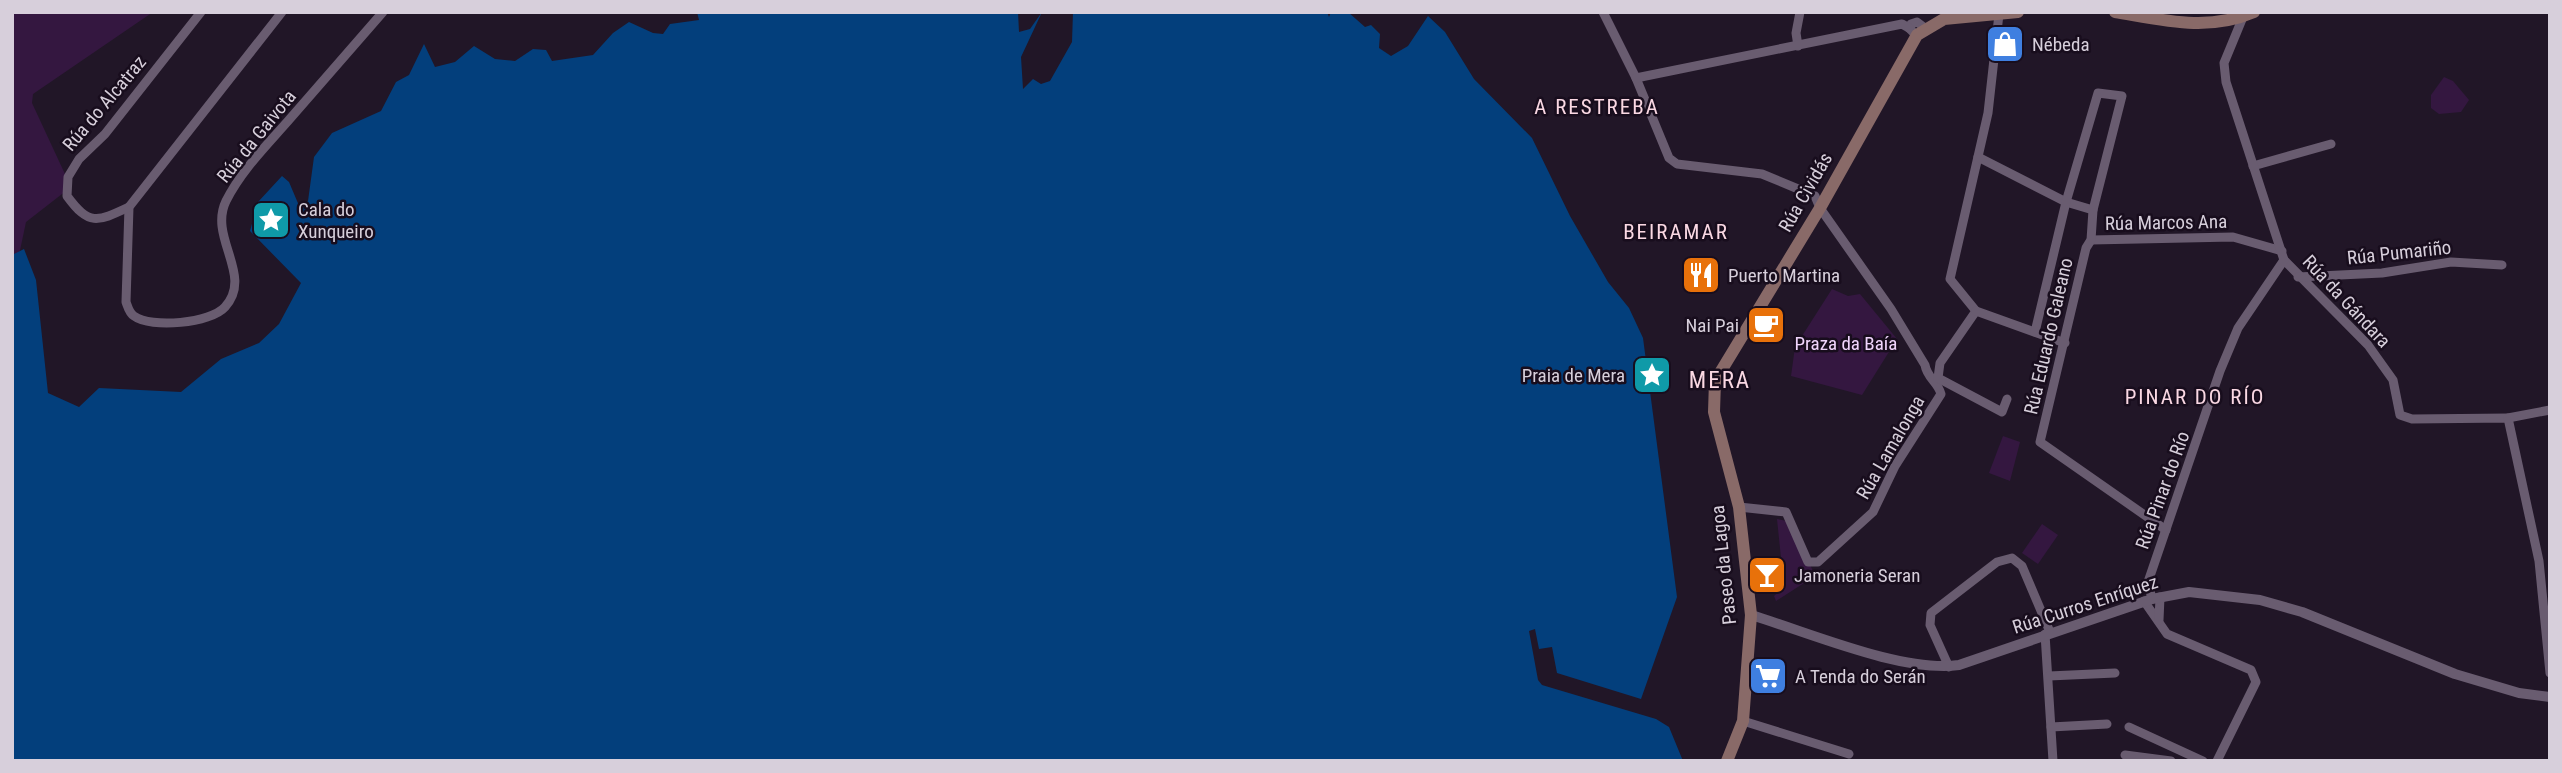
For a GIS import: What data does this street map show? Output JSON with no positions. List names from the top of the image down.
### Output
{
  "streets": {
    "main road": ["Rúa Cividás", "Paseo da Lagoa"],
    "street": [
      "Rúa do Alcatraz",
      "Rúa da Gaivota",
      "Rúa Marcos Ana",
      "Rúa Pumariño",
      "Rúa da Gándara",
      "Rúa Eduardo Galeano",
      "Rúa Lamalonga",
      "Rúa Pinar do Río",
      "Rúa Curros Enríquez"
    ]
  },
  "crossings": [
    ["Rúa do Alcatraz", "Rúa da Gaivota"],
    ["Rúa Cividás", "Rúa Lamalonga"],
    ["Rúa Cividás", "Paseo da Lagoa"],
    ["Rúa Marcos Ana", "Rúa da Gándara"],
    ["Rúa Marcos Ana", "Rúa Eduardo Galeano"],
    ["Rúa Marcos Ana", "Rúa Pinar do Río"],
    ["Rúa Pumariño", "Rúa da Gándara"],
    ["Rúa da Gándara", "Rúa Pinar do Río"],
    ["Rúa Eduardo Galeano", "Rúa Pinar do Río"],
    ["Rúa Lamalonga", "Paseo da Lagoa"],
    ["Rúa Pinar do Río", "Rúa Curros Enríquez"],
    ["Paseo da Lagoa", "Rúa Curros Enríquez"]
  ],
  "districts": [
    "A RESTREBA",
    "BEIRAMAR",
    "MERA",
    "PINAR DO RÍO"
  ],
  "parks": ["Praza da Baía"],
  "places": {
    "shop": ["Nébeda"],
    "place": ["Cala do Xunqueiro", "Praia de Mera"],
    "restaurant": ["Puerto Martina"],
    "cafe": ["Nai Pai"],
    "bar": ["Jamoneria Seran"],
    "supermarket": ["A Tenda do Serán"]
  }
}
